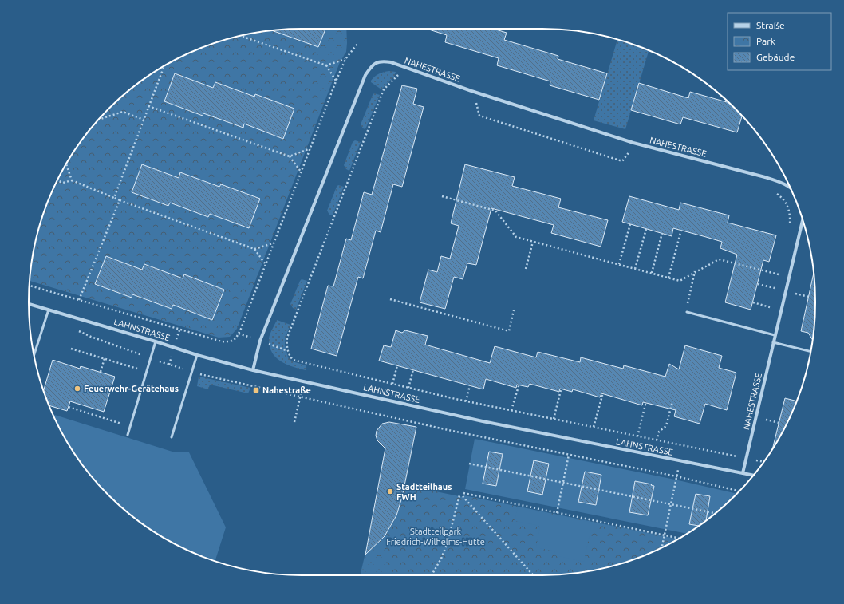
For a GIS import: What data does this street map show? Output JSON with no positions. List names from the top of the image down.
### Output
{
  "streets": {
    "street": ["NAHESTRASSE", "LAHNSTRASSE"]
  },
  "crossings": [
    ["NAHESTRASSE", "LAHNSTRASSE"]
  ],
  "parks": ["Stadtteilpark Friedrich-Wilhelms-Hütte"],
  "places": {
    "other": ["Feuerwehr-Gerätehaus", "Stadtteilhaus FWH"],
    "transit": ["Nahestraße"]
  },
  "legend": ["Straße", "Park", "Gebäude"]
}
